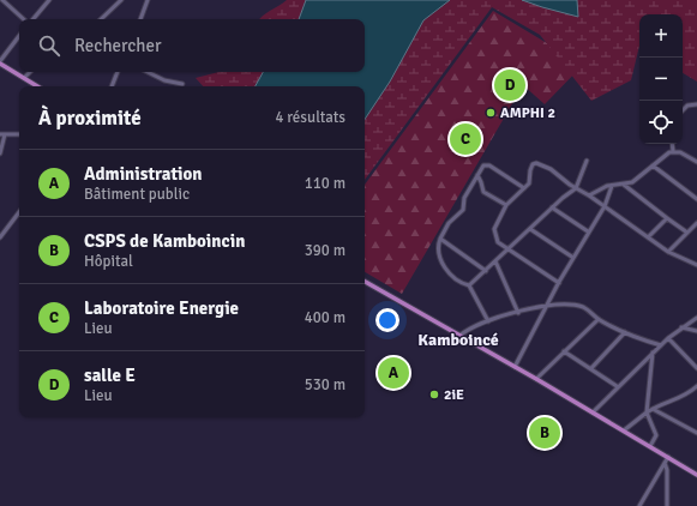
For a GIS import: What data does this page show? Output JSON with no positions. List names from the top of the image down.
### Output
{
  "districts": ["Kamboincé"],
  "places": ["AMPHI 2", "2iE"],
  "page": {
    "map_buttons": ["+", "−"],
    "search": "Rechercher",
    "pins": [
      "D",
      "C",
      "A",
      "B"
    ],
    "heading": ["À proximité", "4 résultats"],
    "list": [
      {
        "mark": "A",
        "name": "Administration",
        "note": "Bâtiment public",
        "value": "110 m"
      },
      {
        "mark": "B",
        "name": "CSPS de Kamboincin",
        "note": "Hôpital",
        "value": "390 m"
      },
      {
        "mark": "C",
        "name": "Laboratoire Energie",
        "note": "Lieu",
        "value": "400 m"
      },
      {
        "mark": "D",
        "name": "salle E",
        "note": "Lieu",
        "value": "530 m"
      }
    ]
  }
}
